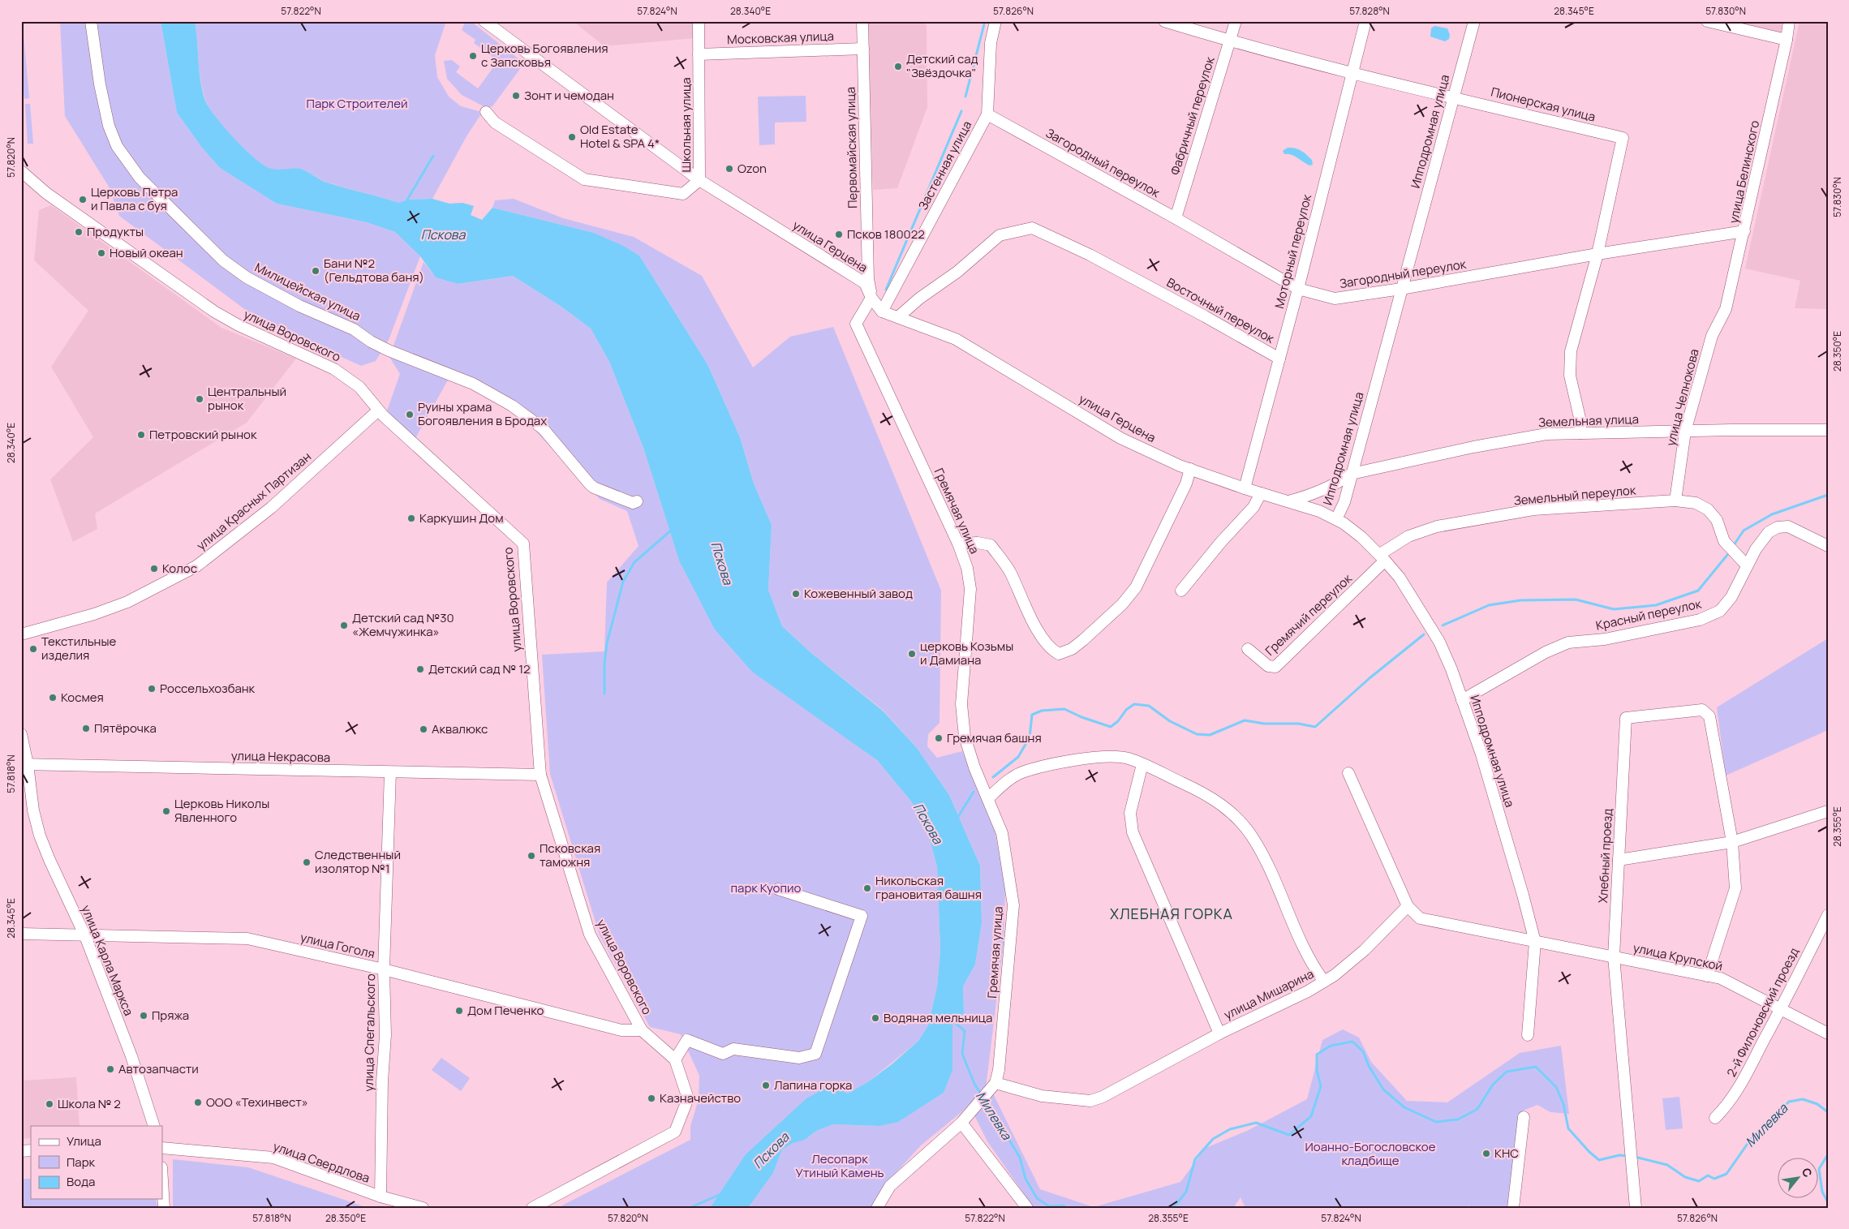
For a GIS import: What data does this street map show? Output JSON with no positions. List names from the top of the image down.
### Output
{
  "streets": {
    "street": [
      "Московская улица",
      "Пионерская улица",
      "Фабричный переулок",
      "Школьная улица",
      "Ипподромная улица",
      "Первомайская улица",
      "Загородный переулок",
      "Застенная улица",
      "улица Белинского",
      "улица Герцена",
      "Моторный переулок",
      "Милицейская улица",
      "Восточный переулок",
      "улица Воровского",
      "улица Челнокова",
      "Земельная улица",
      "Земельный переулок",
      "улица Красных Партизан",
      "Гремячая улица",
      "Гремячий переулок",
      "Красный переулок",
      "улица Некрасова",
      "Хлебный проезд",
      "улица Гоголя",
      "улица Крупской",
      "улица Карла Маркса",
      "улица Мишарина",
      "2-й Филоновский проезд",
      "улица Спегальского",
      "улица Свердлова"
    ]
  },
  "crossings": [
    ["Московская улица", "Школьная улица"],
    ["Московская улица", "Первомайская улица"],
    ["Пионерская улица", "Фабричный переулок"],
    ["Пионерская улица", "Ипподромная улица"],
    ["Пионерская улица", "Загородный переулок"],
    ["Пионерская улица", "Моторный переулок"],
    ["Пионерская улица", "Земельная улица"],
    ["Фабричный переулок", "Загородный переулок"],
    ["Школьная улица", "улица Герцена"],
    ["Ипподромная улица", "Загородный переулок"],
    ["Ипподромная улица", "улица Герцена"],
    ["Ипподромная улица", "Земельная улица"],
    ["Ипподромная улица", "Земельный переулок"],
    ["Ипподромная улица", "Гремячий переулок"],
    ["Ипподромная улица", "Красный переулок"],
    ["Ипподромная улица", "улица Крупской"],
    ["Первомайская улица", "улица Герцена"],
    ["Первомайская улица", "Гремячая улица"],
    ["Загородный переулок", "Застенная улица"],
    ["Загородный переулок", "улица Белинского"],
    ["Загородный переулок", "Моторный переулок"],
    ["Застенная улица", "улица Герцена"],
    ["улица Белинского", "улица Челнокова"],
    ["улица Герцена", "Моторный переулок"],
    ["улица Герцена", "Восточный переулок"],
    ["улица Герцена", "Земельная улица"],
    ["улица Герцена", "Гремячая улица"],
    ["Моторный переулок", "Восточный переулок"],
    ["улица Воровского", "улица Красных Партизан"],
    ["улица Воровского", "улица Некрасова"],
    ["улица Воровского", "улица Гоголя"],
    ["улица Челнокова", "Земельная улица"],
    ["улица Челнокова", "Земельный переулок"],
    ["Земельный переулок", "Гремячий переулок"],
    ["Земельный переулок", "Красный переулок"],
    ["Гремячая улица", "улица Мишарина"],
    ["улица Некрасова", "улица Карла Маркса"],
    ["улица Некрасова", "улица Спегальского"],
    ["Хлебный проезд", "улица Крупской"],
    ["улица Гоголя", "улица Карла Маркса"],
    ["улица Гоголя", "улица Спегальского"],
    ["улица Крупской", "2-й Филоновский проезд"],
    ["улица Спегальского", "улица Свердлова"]
  ],
  "districts": ["ХЛЕБНАЯ ГОРКА"],
  "water": ["Пскова", "Милевка"],
  "parks": [
    "Парк Строителей",
    "парк Куопио",
    "Иоанно-Богословское кладбище",
    "Лесопарк Утиный Камень"
  ],
  "places": [
    "Церковь Богоявления с Запсковья",
    "Детский сад \"Звёздочка\"",
    "Зонт и чемодан",
    "Old Estate Hotel & SPA 4*",
    "Ozon",
    "Церковь Петра и Павла с буя",
    "Продукты",
    "Псков 180022",
    "Новый океан",
    "Бани №2 (Гельдтова баня)",
    "Центральный рынок",
    "Руины храма Богоявления в Бродах",
    "Петровский рынок",
    "Каркушин Дом",
    "Колос",
    "Кожевенный завод",
    "Детский сад №30 «Жемчужинка»",
    "Текстильные изделия",
    "церковь Козьмы и Дамиана",
    "Детский сад № 12",
    "Россельхозбанк",
    "Космея",
    "Пятёрочка",
    "Аквалюкс",
    "Гремячая башня",
    "Церковь Николы Явленного",
    "Псковская таможня",
    "Следственный изолятор №1",
    "Никольская грановитая башня",
    "Дом Печенко",
    "Пряжа",
    "Водяная мельница",
    "Автозапчасти",
    "Лапина горка",
    "Казначейство",
    "ООО «Техинвест»",
    "Школа № 2",
    "КНС"
  ],
  "legend": ["Улица", "Парк", "Вода"],
  "north": "top right",
  "coordinates": [
    "57.822°N",
    "57.824°N",
    "28.340°E",
    "57.826°N",
    "57.828°N",
    "28.345°E",
    "57.830°N",
    "57.820°N",
    "28.350°E",
    "57.818°N",
    "28.355°E"
  ]
}
